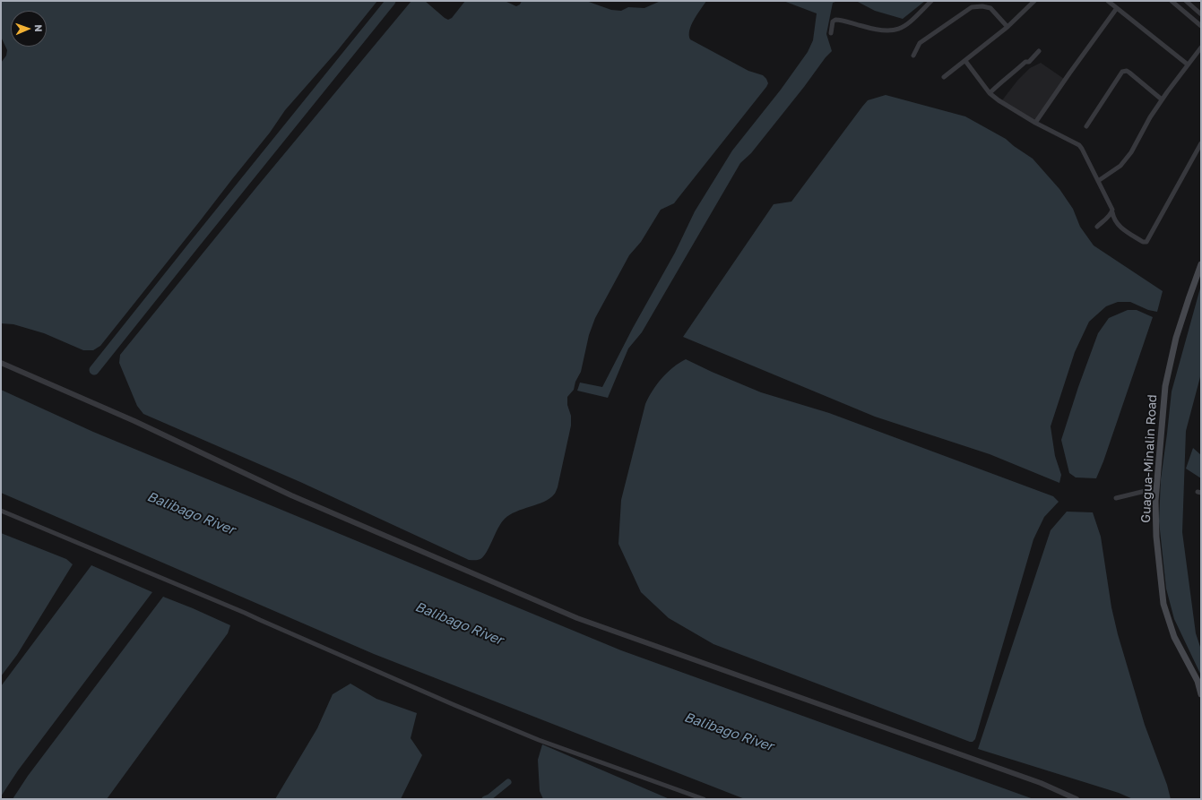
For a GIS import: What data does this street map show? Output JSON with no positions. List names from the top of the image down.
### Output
{
  "streets": {
    "main road": ["Guagua-Minalin Road"]
  },
  "water": ["Balibago River"],
  "north": "right"
}
